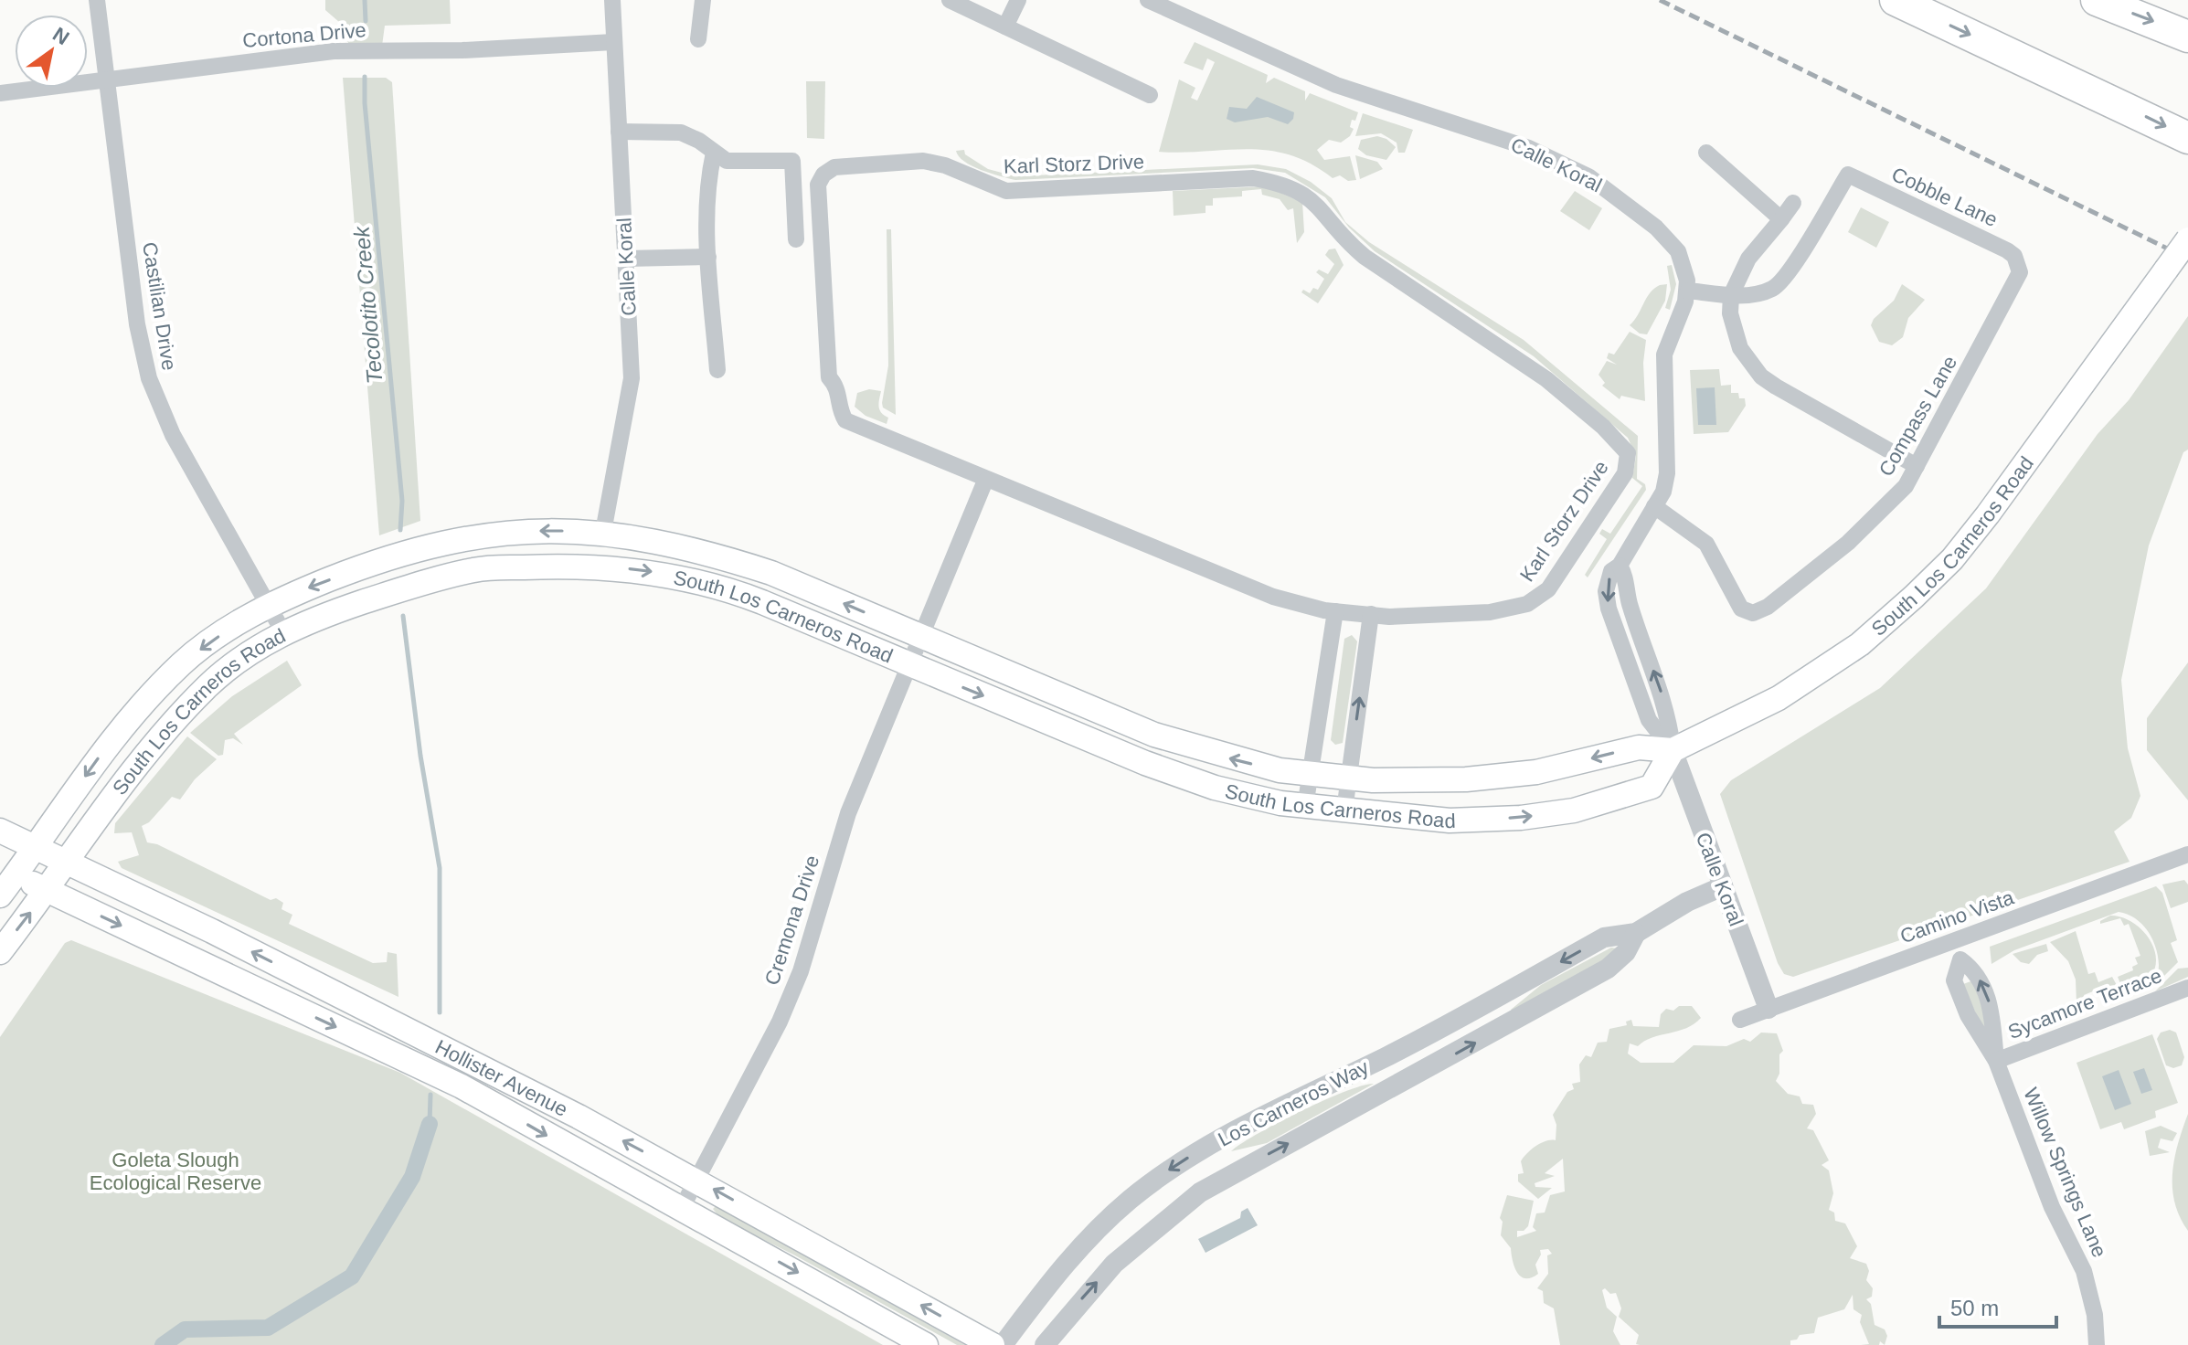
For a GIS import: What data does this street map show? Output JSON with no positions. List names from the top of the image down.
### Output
{
  "streets": {
    "main road": ["South Los Carneros Road", "Hollister Avenue"],
    "street": [
      "Cortona Drive",
      "Karl Storz Drive",
      "Calle Koral",
      "Cobble Lane",
      "Castilian Drive",
      "Compass Lane",
      "Camino Vista",
      "Cremona Drive",
      "Sycamore Terrace",
      "Los Carneros Way",
      "Willow Springs Lane"
    ]
  },
  "crossings": [
    ["Cortona Drive", "Calle Koral"],
    ["Cortona Drive", "Castilian Drive"],
    ["Karl Storz Drive", "Cremona Drive"],
    ["Calle Koral", "Compass Lane"],
    ["Calle Koral", "South Los Carneros Road"],
    ["Calle Koral", "Camino Vista"],
    ["Calle Koral", "Los Carneros Way"],
    ["Cobble Lane", "Compass Lane"],
    ["Castilian Drive", "South Los Carneros Road"],
    ["South Los Carneros Road", "Cremona Drive"],
    ["South Los Carneros Road", "Hollister Avenue"],
    ["Camino Vista", "Willow Springs Lane"],
    ["Cremona Drive", "Hollister Avenue"],
    ["Sycamore Terrace", "Willow Springs Lane"]
  ],
  "water": ["Tecolotito Creek"],
  "parks": ["Goleta Slough Ecological Reserve"],
  "scale_bar": "50 m",
  "north": "top right"
}
